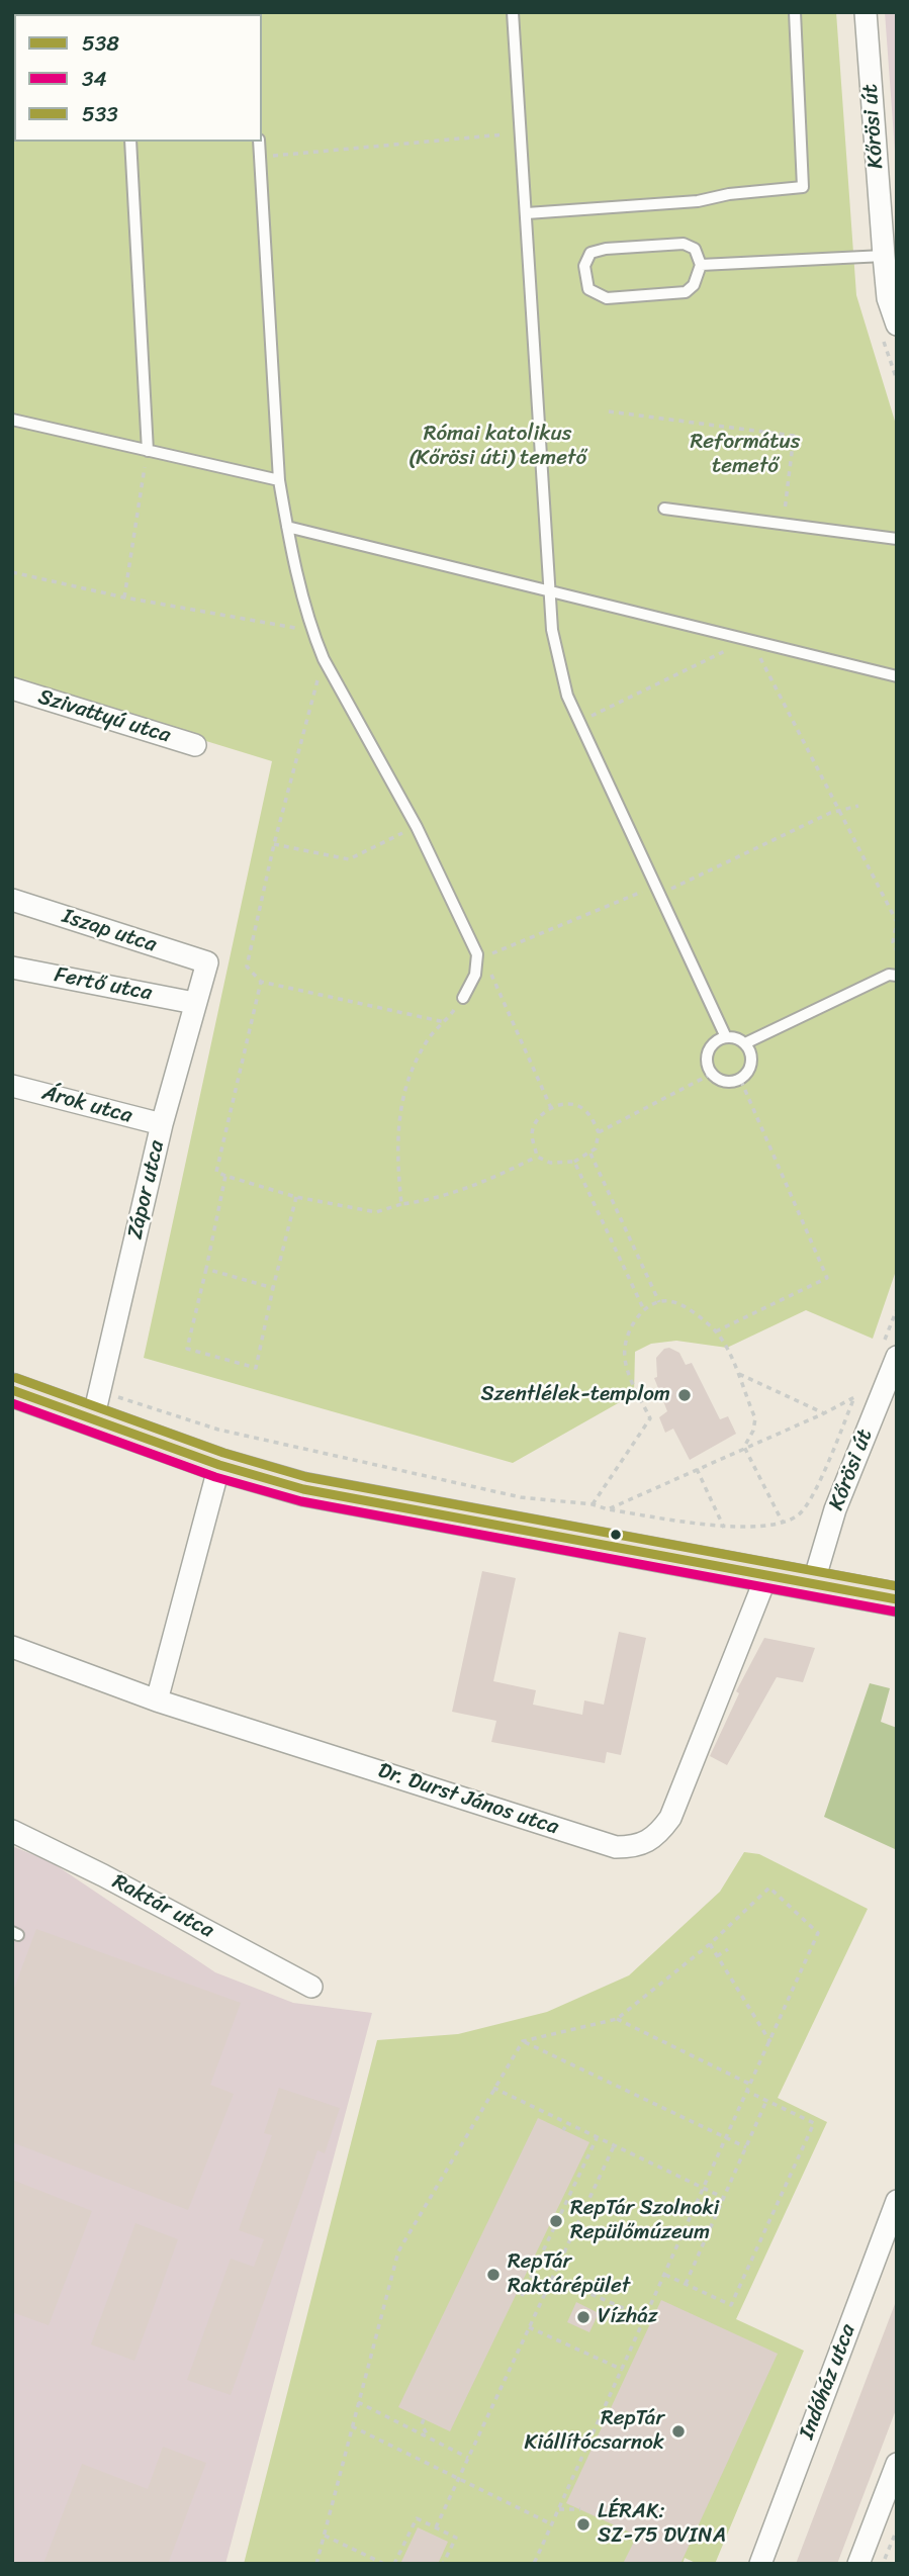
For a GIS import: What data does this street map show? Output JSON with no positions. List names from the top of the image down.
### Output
{
  "streets": {
    "street": [
      "Kőrösi út",
      "Szivattyú utca",
      "Iszap utca",
      "Fertő utca",
      "Árok utca",
      "Zápor utca",
      "Dr. Durst János utca",
      "Raktár utca",
      "Indóház utca"
    ]
  },
  "crossings": [
    ["Iszap utca", "Zápor utca"],
    ["Fertő utca", "Zápor utca"],
    ["Árok utca", "Zápor utca"]
  ],
  "parks": ["Római katolikus (Kőrösi úti) temető", "Református temető"],
  "places": [
    "Szentlélek-templom",
    "RepTár Szolnoki Repülőmúzeum",
    "RepTár Raktárépület",
    "Vízház",
    "RepTár Kiállítócsarnok",
    "LÉRAK: SZ-75 DVINA"
  ],
  "lines": ["transit line 533", "transit line 538", "transit line 34"],
  "legend": ["538", "34", "533"]
}
